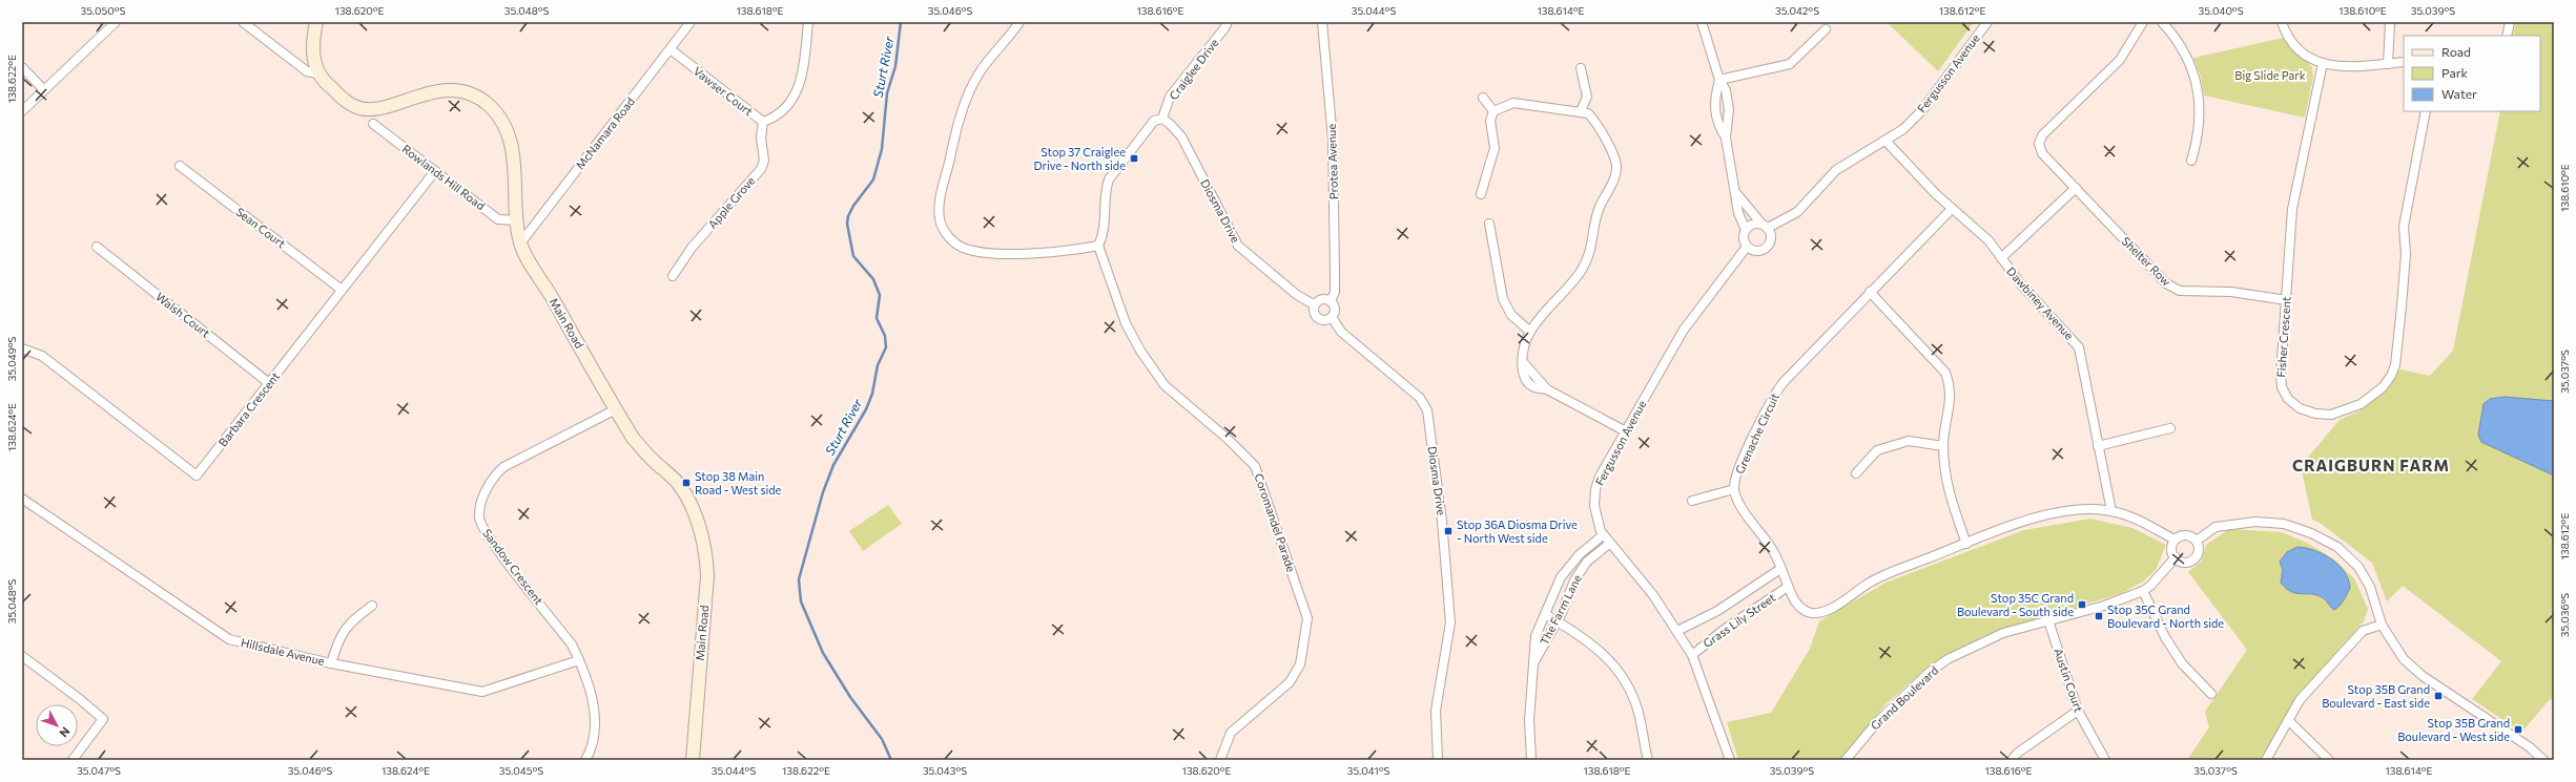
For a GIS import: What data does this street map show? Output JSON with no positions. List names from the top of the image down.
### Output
{
  "streets": {
    "main road": ["Main Road"],
    "street": [
      "Craiglee Drive",
      "Fergusson Avenue",
      "Vawser Court",
      "McNamara Road",
      "Protea Avenue",
      "Rowlands Hill Road",
      "Apple Grove",
      "Diosma Drive",
      "Sean Court",
      "Shelter Row",
      "Dawbiney Avenue",
      "Walsh Court",
      "Fisher Crescent",
      "Barbara Crescent",
      "Grenache Circuit",
      "Coromandel Parade",
      "Sandow Crescent",
      "The Farm Lane",
      "Grass Lily Street",
      "Hillsdale Avenue",
      "Austin Court",
      "Grand Boulevard"
    ]
  },
  "crossings": [
    ["Craiglee Drive", "Diosma Drive"],
    ["Fergusson Avenue", "Dawbiney Avenue"],
    ["Fergusson Avenue", "The Farm Lane"],
    ["Fergusson Avenue", "Grass Lily Street"],
    ["Vawser Court", "McNamara Road"],
    ["Vawser Court", "Apple Grove"],
    ["McNamara Road", "Main Road"],
    ["Protea Avenue", "Diosma Drive"],
    ["Rowlands Hill Road", "Main Road"],
    ["Rowlands Hill Road", "Barbara Crescent"],
    ["Sean Court", "Barbara Crescent"],
    ["Shelter Row", "Fisher Crescent"],
    ["Dawbiney Avenue", "Grenache Circuit"],
    ["Walsh Court", "Barbara Crescent"],
    ["Main Road", "Sandow Crescent"],
    ["Grenache Circuit", "Grass Lily Street"],
    ["Grenache Circuit", "Grand Boulevard"],
    ["Sandow Crescent", "Hillsdale Avenue"],
    ["Austin Court", "Grand Boulevard"]
  ],
  "districts": ["CRAIGBURN FARM"],
  "water": ["Sturt River"],
  "parks": ["Big Slide Park"],
  "places": {
    "transit": [
      "Stop 37 Craiglee Drive - North side",
      "Stop 38 Main Road - West side",
      "Stop 36A Diosma Drive - North West side",
      "Stop 35C Grand Boulevard - South side",
      "Stop 35C Grand Boulevard - North side",
      "Stop 35B Grand Boulevard - East side",
      "Stop 35B Grand Boulevard - West side"
    ]
  },
  "legend": ["Road", "Park", "Water"],
  "north": "bottom right",
  "coordinates": [
    "35.050°S",
    "138.620°E",
    "35.048°S",
    "138.618°E",
    "35.046°S",
    "138.616°E",
    "35.044°S",
    "138.614°E",
    "35.042°S",
    "138.612°E",
    "35.040°S",
    "138.610°E",
    "35.039°S",
    "138.622°E",
    "35.049°S",
    "35.037°S",
    "138.624°E",
    "35.036°S",
    "35.047°S",
    "35.045°S",
    "35.043°S",
    "35.041°S"
  ]
}
